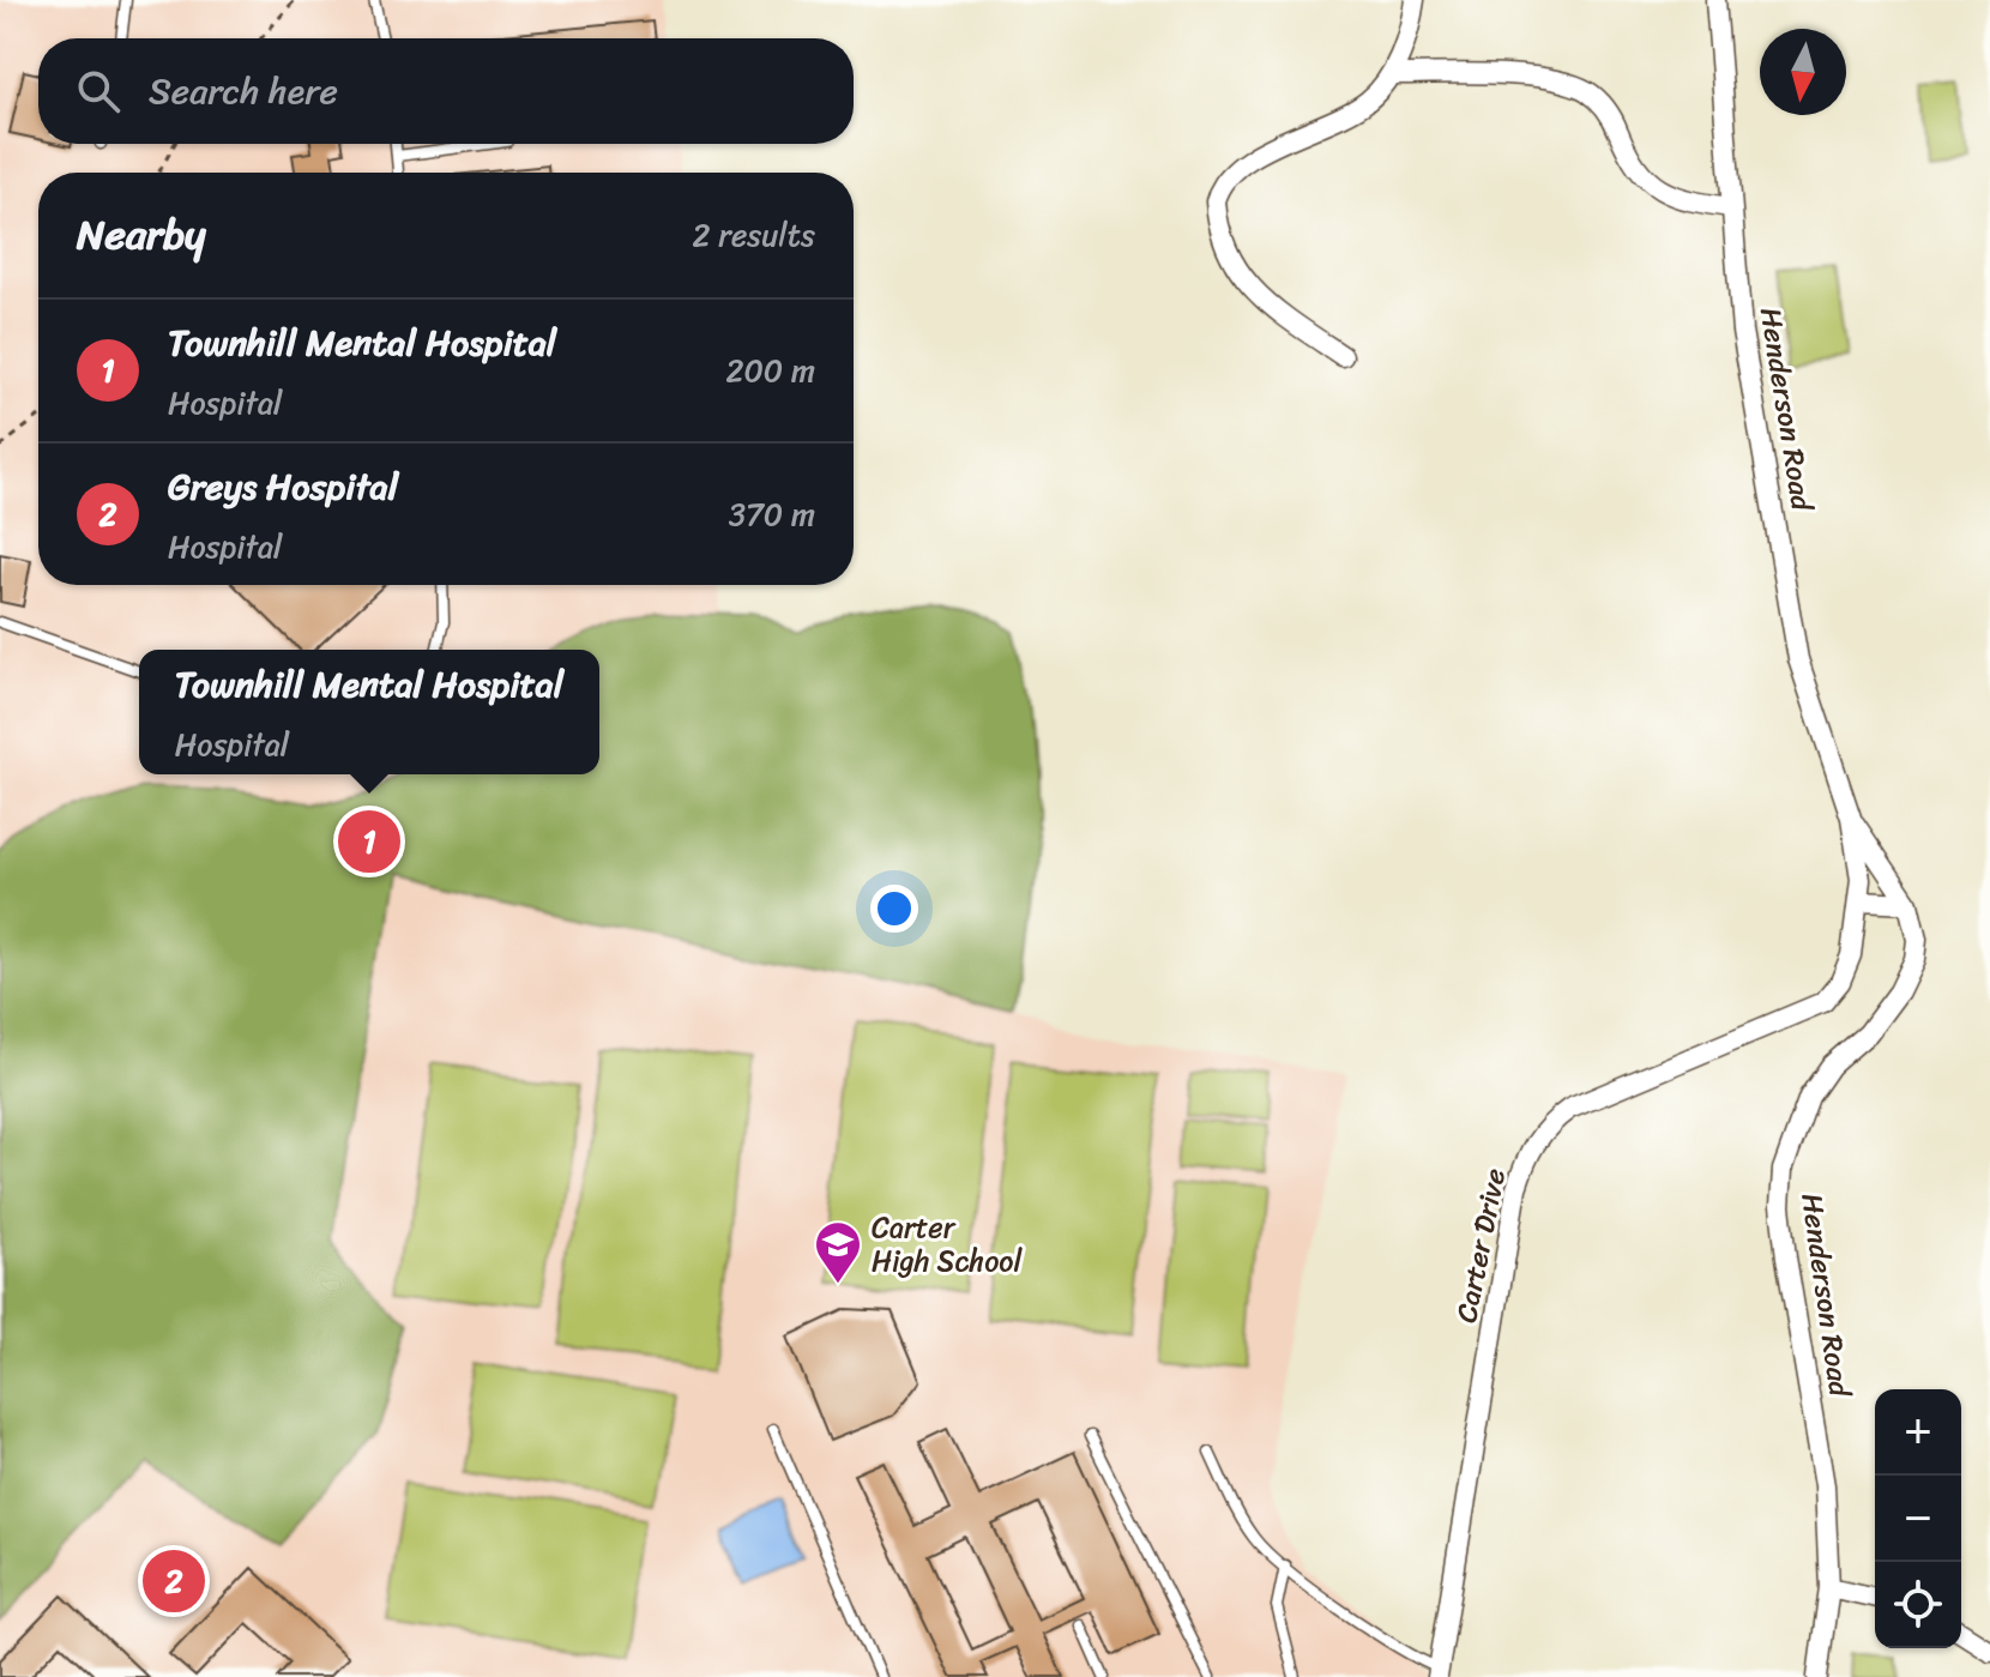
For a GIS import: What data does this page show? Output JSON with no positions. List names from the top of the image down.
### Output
{
  "streets": {
    "street": ["Henderson Road", "Carter Drive"]
  },
  "crossings": [
    ["Henderson Road", "Carter Drive"]
  ],
  "places": {
    "school or university": ["Carter High School"]
  },
  "north": "bottom",
  "page": {
    "search": "Search here",
    "heading": ["Nearby", "2 results"],
    "list": [
      {
        "mark": "1",
        "name": "Townhill Mental Hospital",
        "note": "Hospital",
        "value": "200 m"
      },
      {
        "mark": "2",
        "name": "Greys Hospital",
        "note": "Hospital",
        "value": "370 m"
      }
    ],
    "popup": ["Townhill Mental Hospital", "Hospital"],
    "pins": ["1", "2"],
    "map_buttons": ["+", "−"]
  }
}
